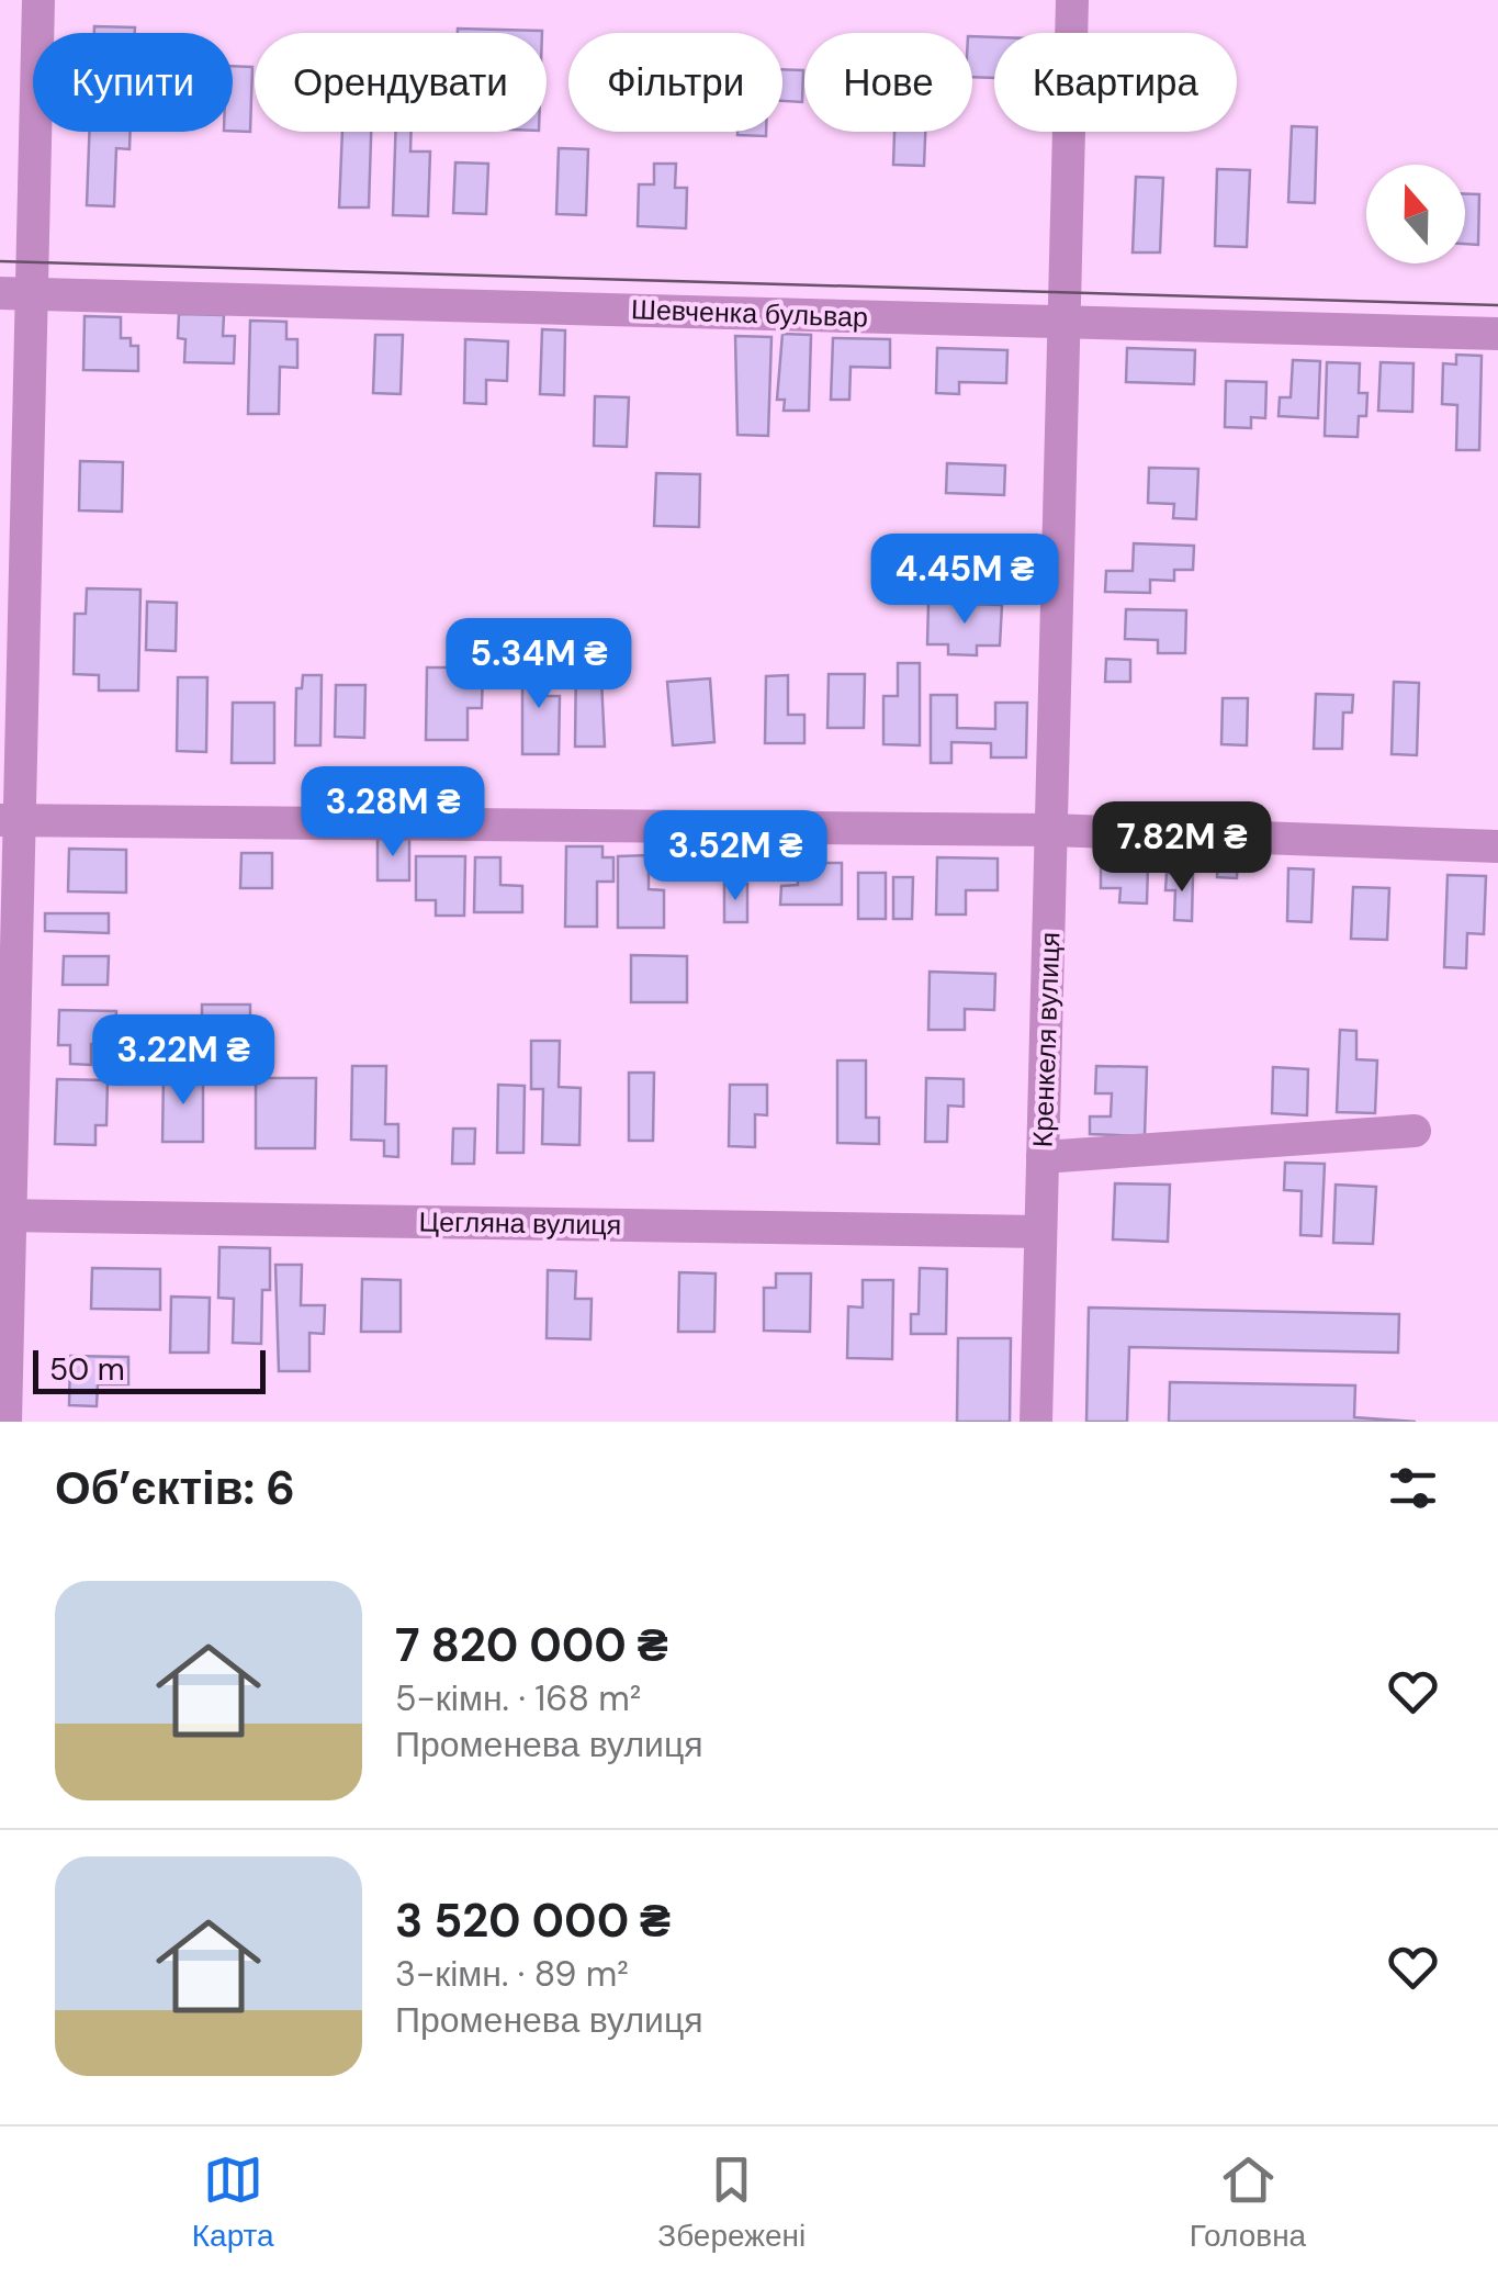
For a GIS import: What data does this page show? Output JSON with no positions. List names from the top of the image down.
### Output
{
  "streets": {
    "street": ["Шевченка бульвар", "Кренкеля вулиця", "Цегляна вулиця"]
  },
  "crossings": [
    ["Шевченка бульвар", "Кренкеля вулиця"],
    ["Кренкеля вулиця", "Цегляна вулиця"]
  ],
  "scale_bar": "50 m",
  "north": "top",
  "page": {
    "chip": [
      "Купити",
      "Орендувати",
      "Фільтри",
      "Нове",
      "Квартира"
    ],
    "price": [
      "4.45M ₴",
      "5.34M ₴",
      "3.28M ₴",
      "7.82M ₴",
      "3.52M ₴",
      "3.22M ₴"
    ],
    "scale": "50 m",
    "heading": "Об’єктів: 6",
    "list": [
      {
        "name": "7 820 000 ₴",
        "note": "5-кімн. · 168 m² · Променева вулиця"
      },
      {
        "name": "3 520 000 ₴",
        "note": "3-кімн. · 89 m² · Променева вулиця"
      }
    ],
    "tabs": ["Карта", "Збережені", "Головна"]
  }
}
